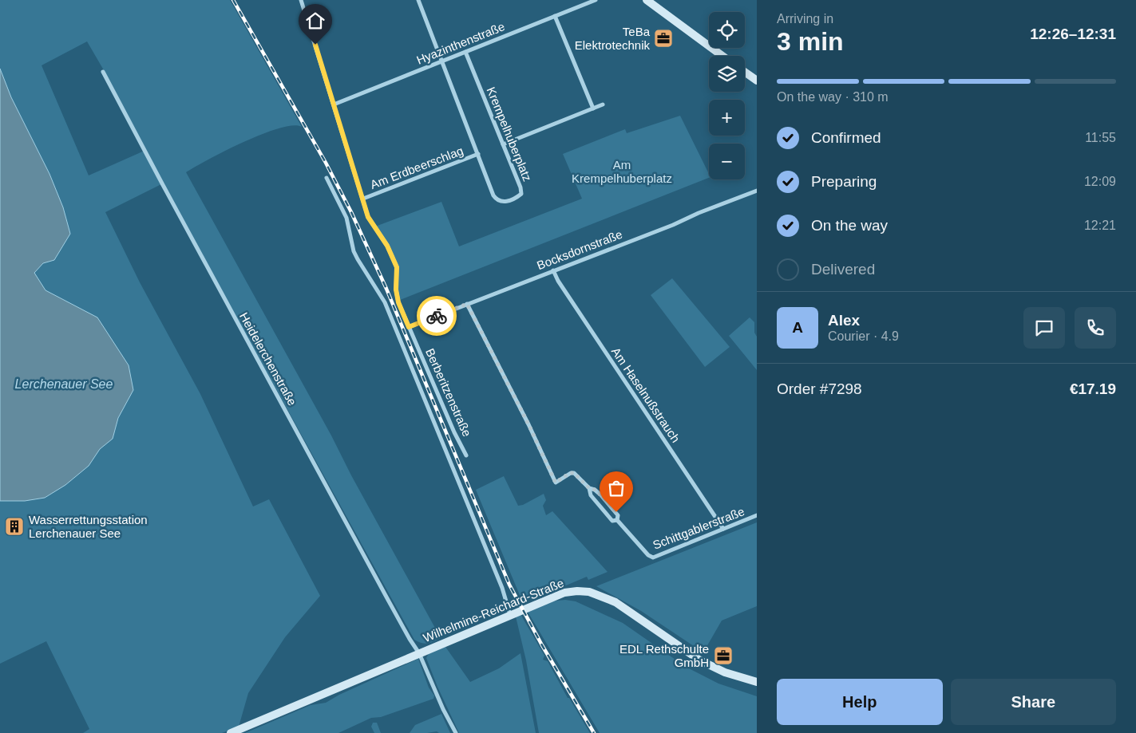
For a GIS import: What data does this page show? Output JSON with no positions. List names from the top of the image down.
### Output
{
  "streets": {
    "street": [
      "Hyazinthenstraße",
      "Krempelhuberplatz",
      "Am Erdbeerschlag",
      "Bocksdornstraße",
      "Heidelerchenstraße",
      "Berberitzenstraße",
      "Am Haselnußstrauch",
      "Schittgablerstraße",
      "Wilhelmine-Reichard-Straße"
    ]
  },
  "crossings": [
    ["Hyazinthenstraße", "Krempelhuberplatz"],
    ["Hyazinthenstraße", "Berberitzenstraße"],
    ["Krempelhuberplatz", "Am Erdbeerschlag"],
    ["Am Erdbeerschlag", "Berberitzenstraße"],
    ["Bocksdornstraße", "Berberitzenstraße"],
    ["Bocksdornstraße", "Am Haselnußstrauch"],
    ["Heidelerchenstraße", "Wilhelmine-Reichard-Straße"],
    ["Berberitzenstraße", "Wilhelmine-Reichard-Straße"],
    ["Am Haselnußstrauch", "Schittgablerstraße"]
  ],
  "water": ["Lerchenauer See"],
  "parks": ["Am Krempelhuberplatz"],
  "places": {
    "office": ["TeBa Elektrotechnik", "EDL Rethschulte GmbH"],
    "building": ["Wasserrettungsstation Lerchenauer See"]
  },
  "page": {
    "heading": ["3 min", "Arriving in", "12:26–12:31"],
    "panel": [
      "Alex",
      "Courier · 4.9",
      "Order #7298",
      "€17.19"
    ],
    "map_buttons": ["+", "−"],
    "bar": "On the way · 310 m",
    "list": [
      ["Confirmed", "11:55"],
      ["Preparing", "12:09"],
      ["On the way", "12:21"],
      "Delivered"
    ],
    "round": "A",
    "buttons": ["Help", "Share"]
  }
}
